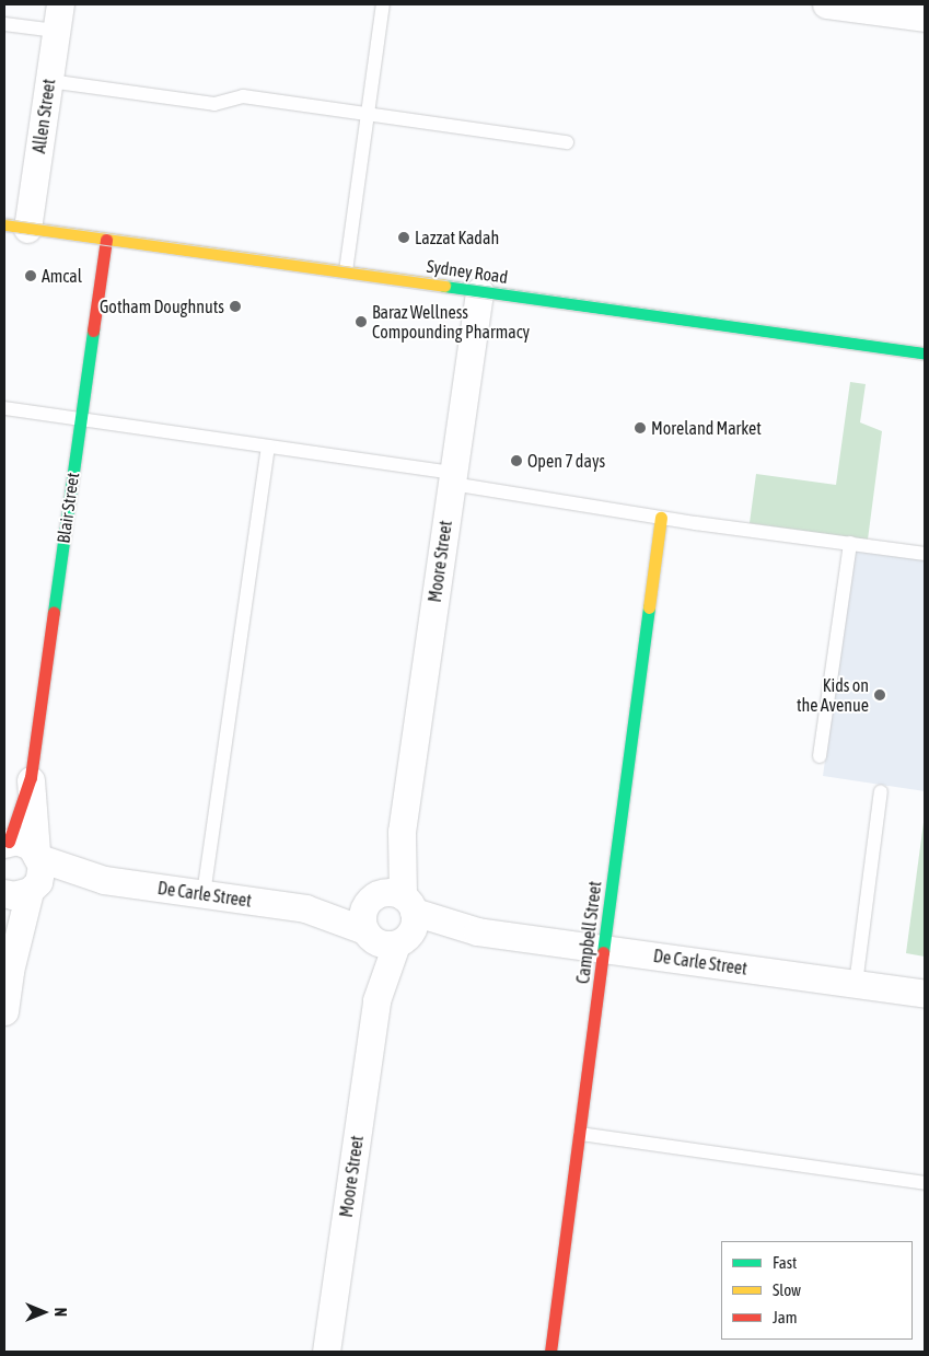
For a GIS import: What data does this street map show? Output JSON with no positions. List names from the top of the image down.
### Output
{
  "streets": {
    "main road": ["Sydney Road", "Blair Street", "Campbell Street"],
    "street": ["Allen Street", "Moore Street", "De Carle Street"]
  },
  "crossings": [
    ["Allen Street", "Sydney Road"],
    ["Sydney Road", "Blair Street"],
    ["Sydney Road", "Moore Street"],
    ["Blair Street", "De Carle Street"],
    ["Moore Street", "De Carle Street"],
    ["De Carle Street", "Campbell Street"]
  ],
  "places": [
    "Lazzat Kadah",
    "Amcal",
    "Gotham Doughnuts",
    "Baraz Wellness Compounding Pharmacy",
    "Moreland Market",
    "Open 7 days",
    "Kids on the Avenue"
  ],
  "legend": ["Fast", "Slow", "Jam"],
  "north": "right"
}
